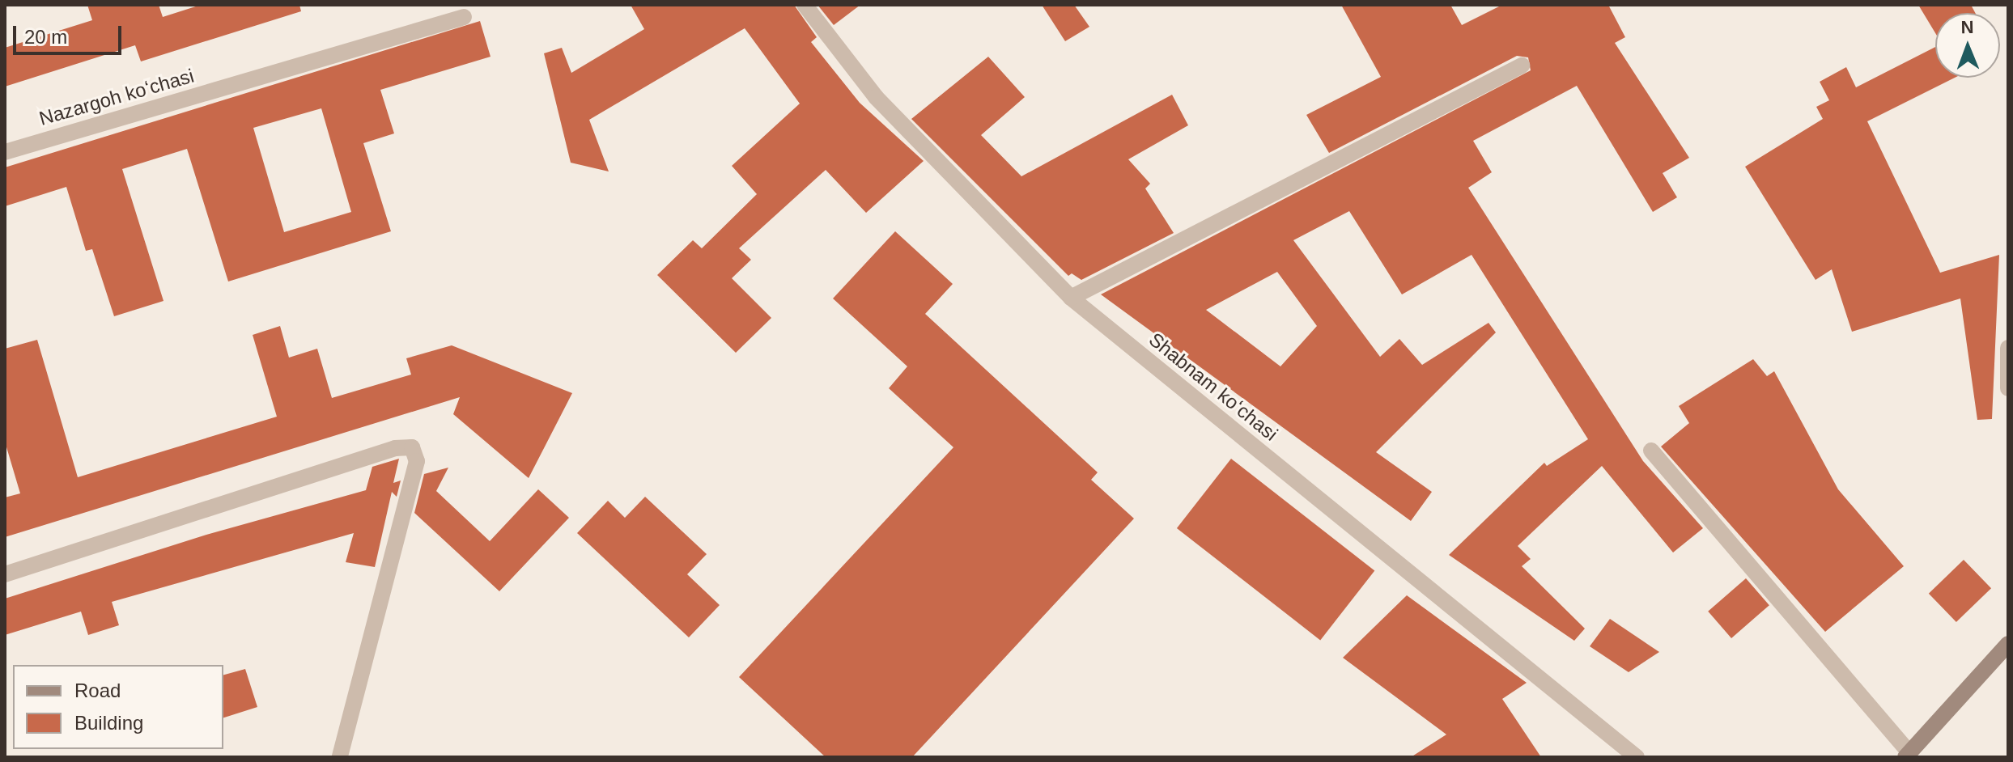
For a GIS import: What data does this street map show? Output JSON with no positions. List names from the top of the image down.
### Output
{
  "streets": {
    "street": ["Nazargoh koʻchasi", "Shabnam koʻchasi"]
  },
  "legend": ["Road", "Building"],
  "scale_bar": "20 m",
  "north": "top"
}
